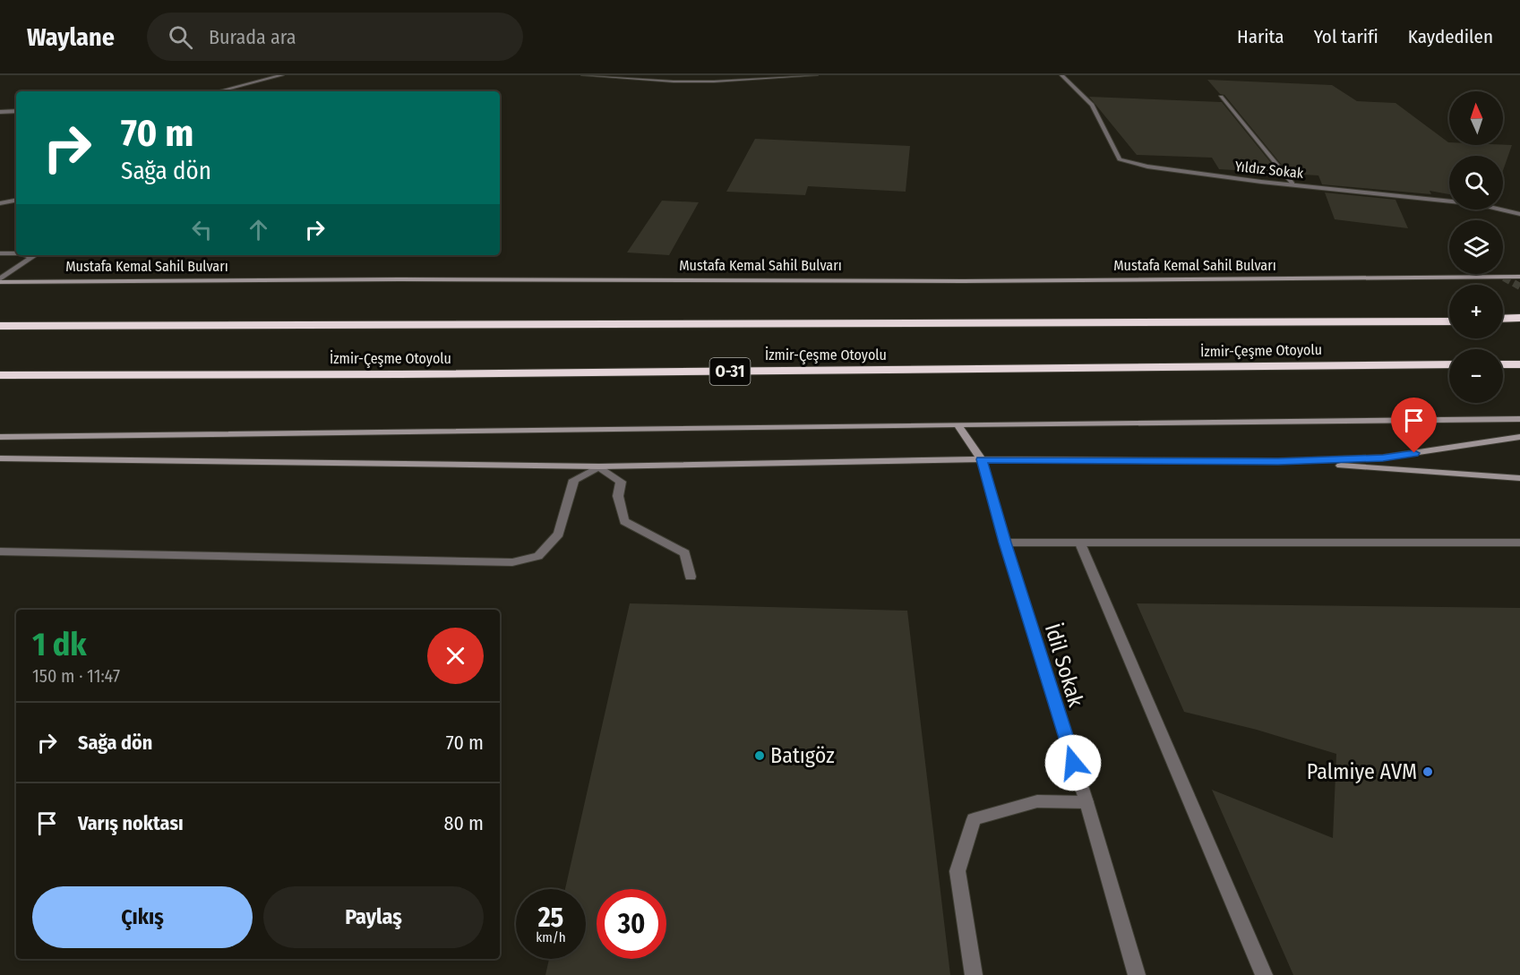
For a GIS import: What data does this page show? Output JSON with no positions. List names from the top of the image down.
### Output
{
  "streets": {
    "highway": ["İzmir-Çeşme Otoyolu", "O-31"],
    "street": ["Yıldız Sokak", "Mustafa Kemal Sahil Bulvarı", "İdil Sokak"]
  },
  "places": ["Batıgöz", "Palmiye AVM"],
  "north": "top",
  "page": {
    "header": "Waylane",
    "search": "Burada ara",
    "nav": ["Harita", "Yol tarifi", "Kaydedilen"],
    "map_buttons": ["+", "−"],
    "turn": ["70 m", "Sağa dön"],
    "heading": ["1 dk", "150 m · 11:47"],
    "list": [
      {
        "name": "Sağa dön",
        "value": "70 m"
      },
      {
        "name": "Varış noktası",
        "value": "80 m"
      }
    ],
    "buttons": ["Çıkış", "Paylaş"],
    "speed": "25 km/h",
    "limit": "30"
  }
}
